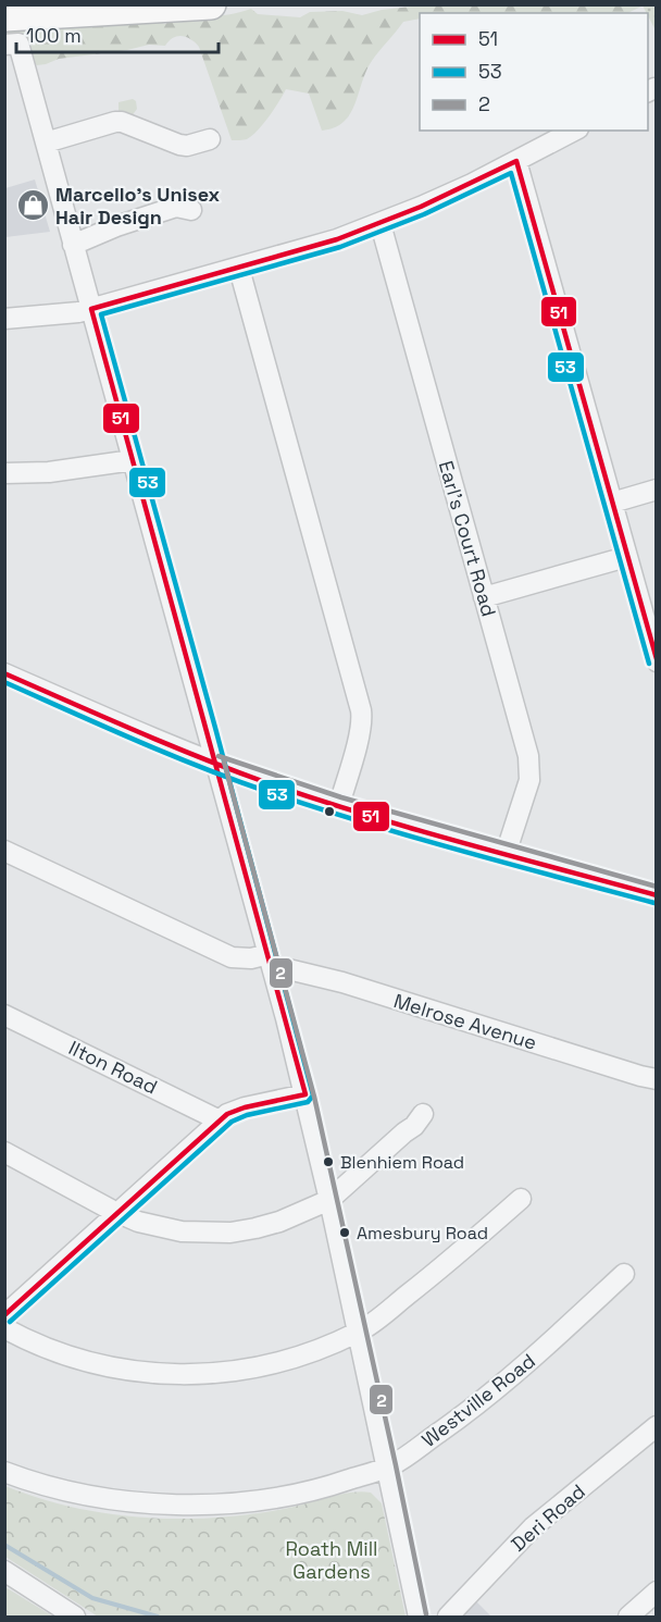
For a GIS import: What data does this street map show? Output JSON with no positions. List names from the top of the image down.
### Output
{
  "streets": {
    "street": [
      "Earl's Court Road",
      "Melrose Avenue",
      "Ilton Road",
      "Westville Road",
      "Deri Road"
    ]
  },
  "parks": ["Roath Mill Gardens"],
  "places": {
    "shop": ["Marcello's Unisex Hair Design"],
    "other": ["Blenhiem Road", "Amesbury Road"]
  },
  "lines": ["transit line 51", "transit line 53", "transit line 2"],
  "legend": ["51", "53", "2"],
  "scale_bar": "100 m"
}
